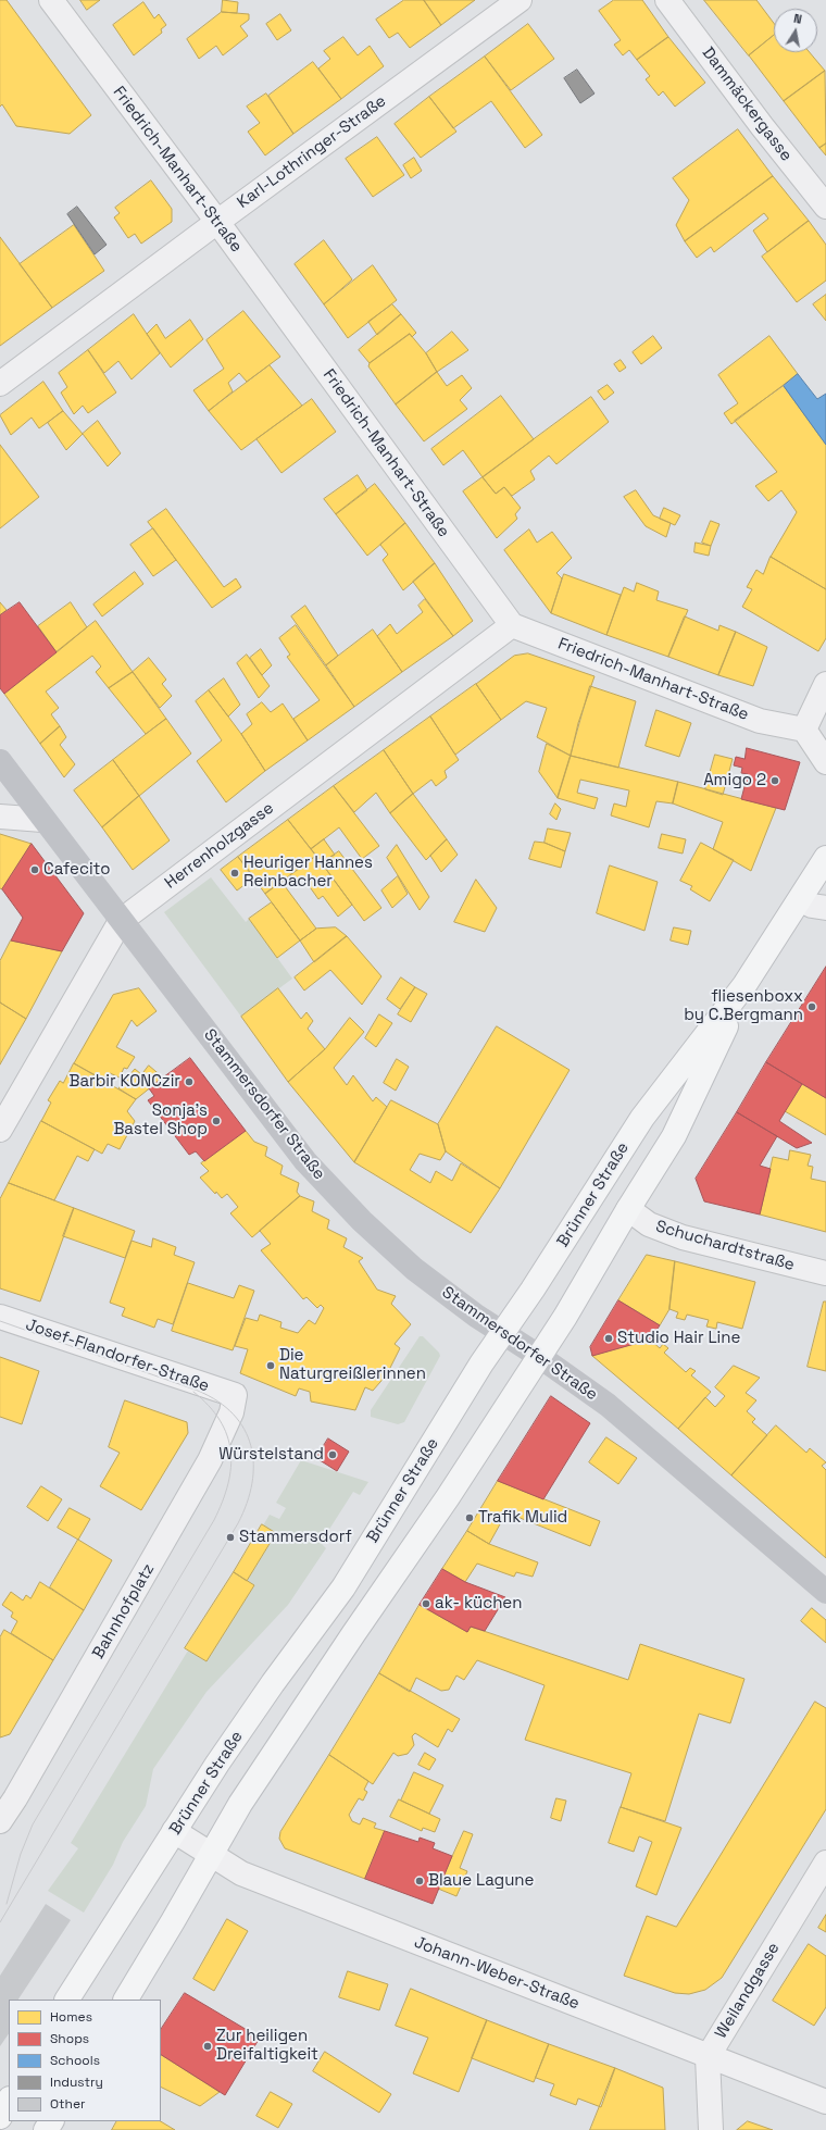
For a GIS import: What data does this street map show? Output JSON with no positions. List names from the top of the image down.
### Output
{
  "streets": {
    "main road": ["Stammersdorfer Straße", "Brünner Straße"],
    "street": [
      "Dammäckergasse",
      "Karl-Lothringer-Straße",
      "Friedrich-Manhart-Straße",
      "Herrenholzgasse",
      "Schuchardtstraße",
      "Josef-Flandorfer-Straße",
      "Bahnhofplatz",
      "Johann-Weber-Straße",
      "Weilandgasse"
    ]
  },
  "crossings": [
    ["Karl-Lothringer-Straße", "Friedrich-Manhart-Straße"],
    ["Friedrich-Manhart-Straße", "Herrenholzgasse"],
    ["Herrenholzgasse", "Stammersdorfer Straße"],
    ["Stammersdorfer Straße", "Brünner Straße"],
    ["Brünner Straße", "Schuchardtstraße"],
    ["Brünner Straße", "Johann-Weber-Straße"],
    ["Josef-Flandorfer-Straße", "Bahnhofplatz"],
    ["Johann-Weber-Straße", "Weilandgasse"]
  ],
  "places": [
    "Amigo 2",
    "Cafecito",
    "Heuriger Hannes Reinbacher",
    "fliesenboxx by C.Bergmann",
    "Barbir KONCzir",
    "Sonja's Bastel Shop",
    "Studio Hair Line",
    "Die Naturgreißlerinnen",
    "Würstelstand",
    "Trafik Mulid",
    "Stammersdorf",
    "ak- küchen",
    "Blaue Lagune",
    "Zur heiligen Dreifaltigkeit"
  ],
  "legend": [
    "Homes",
    "Shops",
    "Schools",
    "Industry",
    "Other"
  ],
  "north": "top"
}
